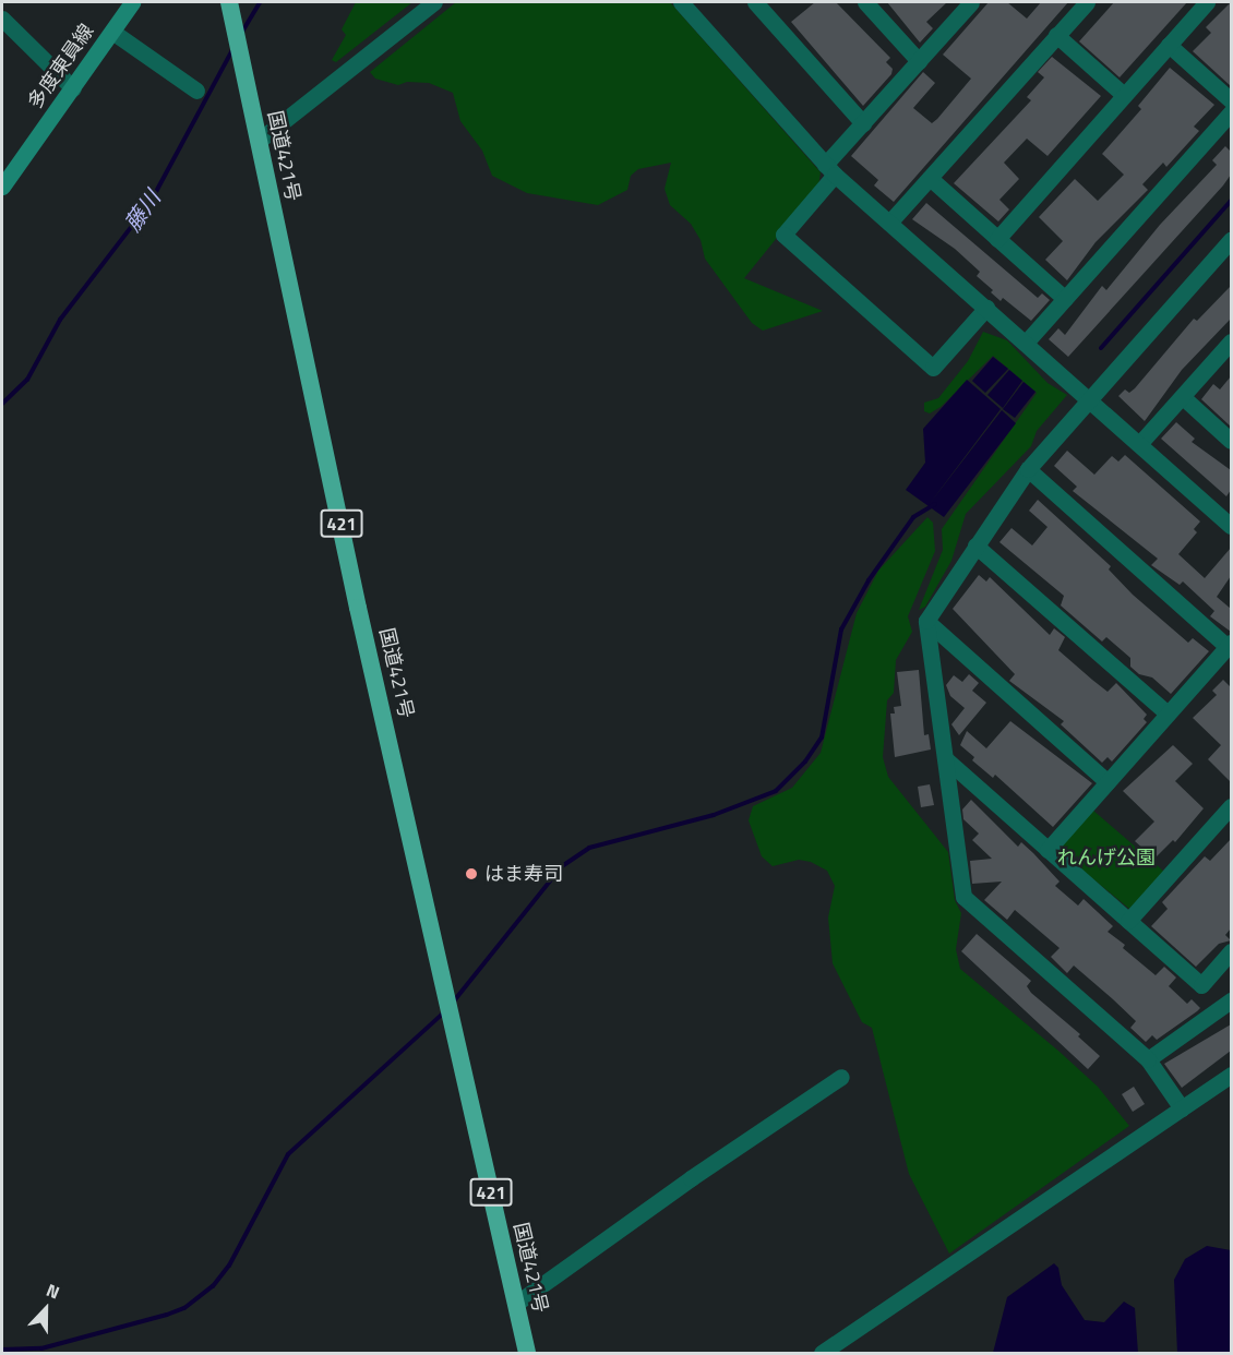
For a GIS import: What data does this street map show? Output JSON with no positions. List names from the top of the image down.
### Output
{
  "streets": {
    "highway": ["国道421号", "421"],
    "main road": ["多度東員線"]
  },
  "water": ["藤川"],
  "parks": ["れんげ公園"],
  "places": ["はま寿司"],
  "north": "top"
}
